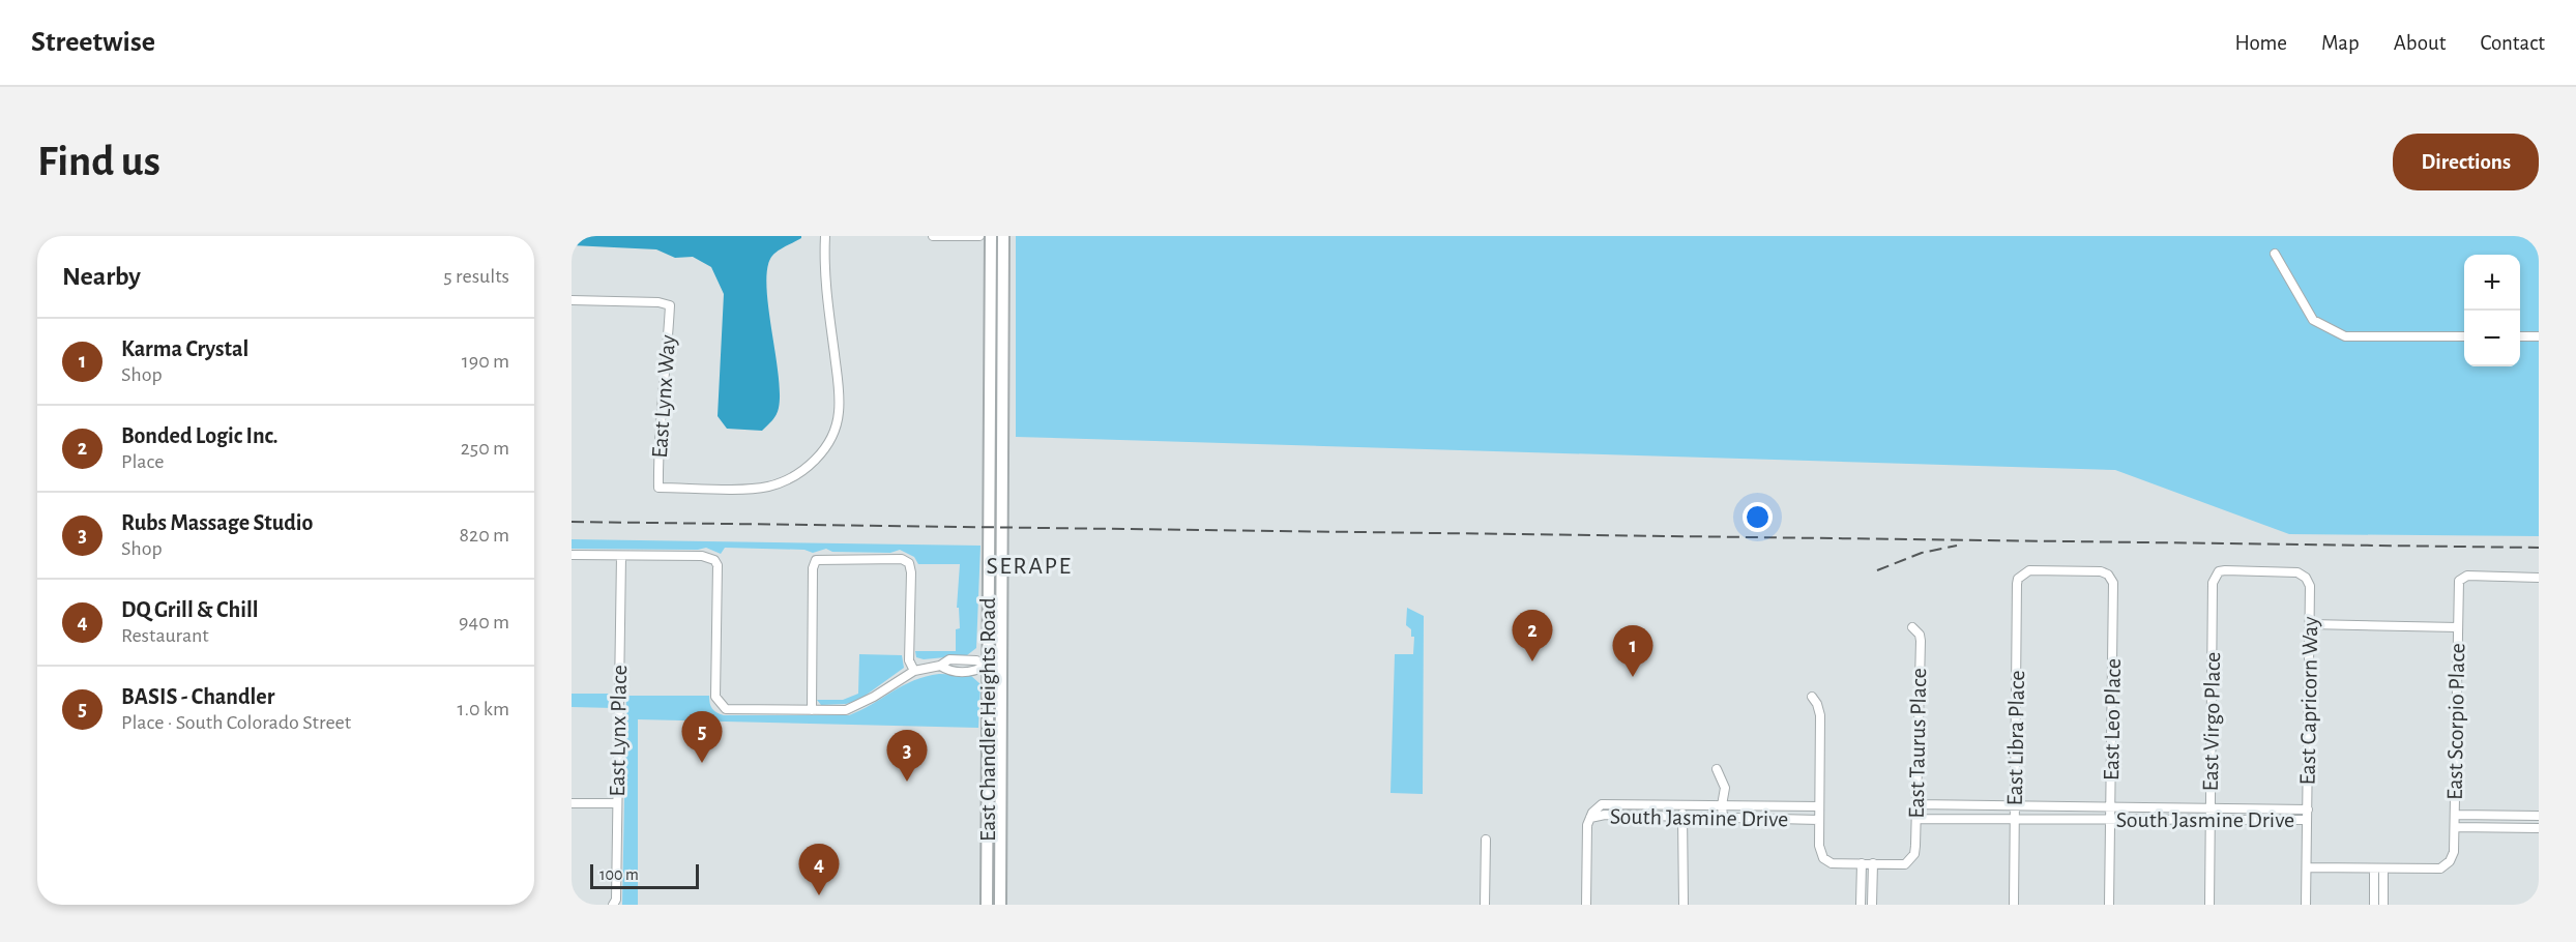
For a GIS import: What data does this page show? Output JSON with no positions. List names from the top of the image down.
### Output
{
  "streets": {
    "main road": ["East Chandler Heights Road"],
    "street": [
      "East Lynx Way",
      "East Capricorn Way",
      "East Leo Place",
      "East Virgo Place",
      "East Scorpio Place",
      "East Lynx Place",
      "East Libra Place",
      "East Taurus Place",
      "South Jasmine Drive"
    ]
  },
  "crossings": [
    ["East Capricorn Way", "East Virgo Place"],
    ["East Capricorn Way", "South Jasmine Drive"],
    ["East Leo Place", "East Libra Place"],
    ["East Leo Place", "South Jasmine Drive"],
    ["East Virgo Place", "South Jasmine Drive"],
    ["East Libra Place", "South Jasmine Drive"],
    ["East Taurus Place", "South Jasmine Drive"]
  ],
  "districts": ["SERAPE"],
  "scale_bar": "100 m",
  "page": {
    "header": "Streetwise",
    "nav": [
      "Home",
      "Map",
      "About",
      "Contact"
    ],
    "buttons": "Directions",
    "title": "Find us",
    "heading": ["Nearby", "5 results"],
    "map_buttons": ["+", "−"],
    "list": [
      {
        "mark": "1",
        "name": "Karma Crystal",
        "note": "Shop",
        "value": "190 m"
      },
      {
        "mark": "2",
        "name": "Bonded Logic Inc.",
        "note": "Place",
        "value": "250 m"
      },
      {
        "mark": "3",
        "name": "Rubs Massage Studio",
        "note": "Shop",
        "value": "820 m"
      },
      {
        "mark": "4",
        "name": "DQ Grill & Chill",
        "note": "Restaurant",
        "value": "940 m"
      },
      {
        "mark": "5",
        "name": "BASIS - Chandler",
        "note": "Place · South Colorado Street",
        "value": "1.0 km"
      }
    ],
    "pins": [
      "2",
      "1",
      "5",
      "3",
      "4"
    ],
    "scale": "100 m"
  }
}
